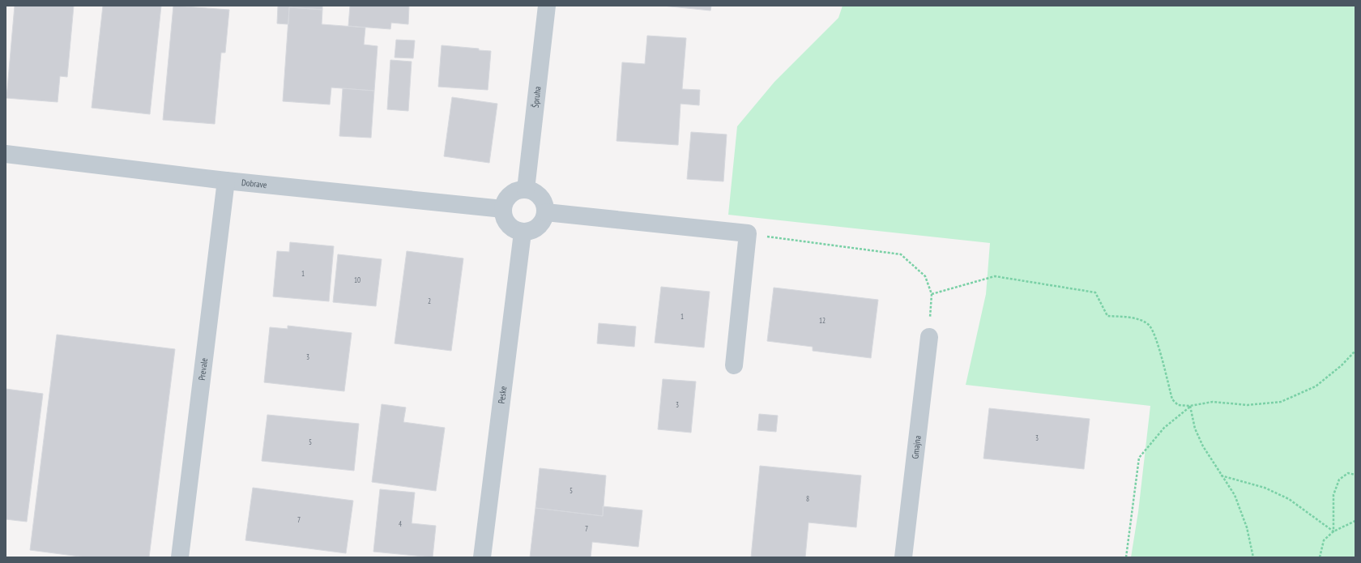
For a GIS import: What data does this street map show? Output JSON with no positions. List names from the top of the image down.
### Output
{
  "streets": {
    "street": [
      "Špruha",
      "Dobrave",
      "Prevale",
      "Peske",
      "Gmajna"
    ]
  },
  "crossings": [
    ["Špruha", "Dobrave"],
    ["Špruha", "Peske"],
    ["Dobrave", "Prevale"],
    ["Dobrave", "Peske"]
  ],
  "house_numbers": [
    "1",
    "10",
    "2",
    "1",
    "12",
    "3",
    "3",
    "3",
    "5",
    "5",
    "8",
    "7",
    "4",
    "7"
  ]
}
